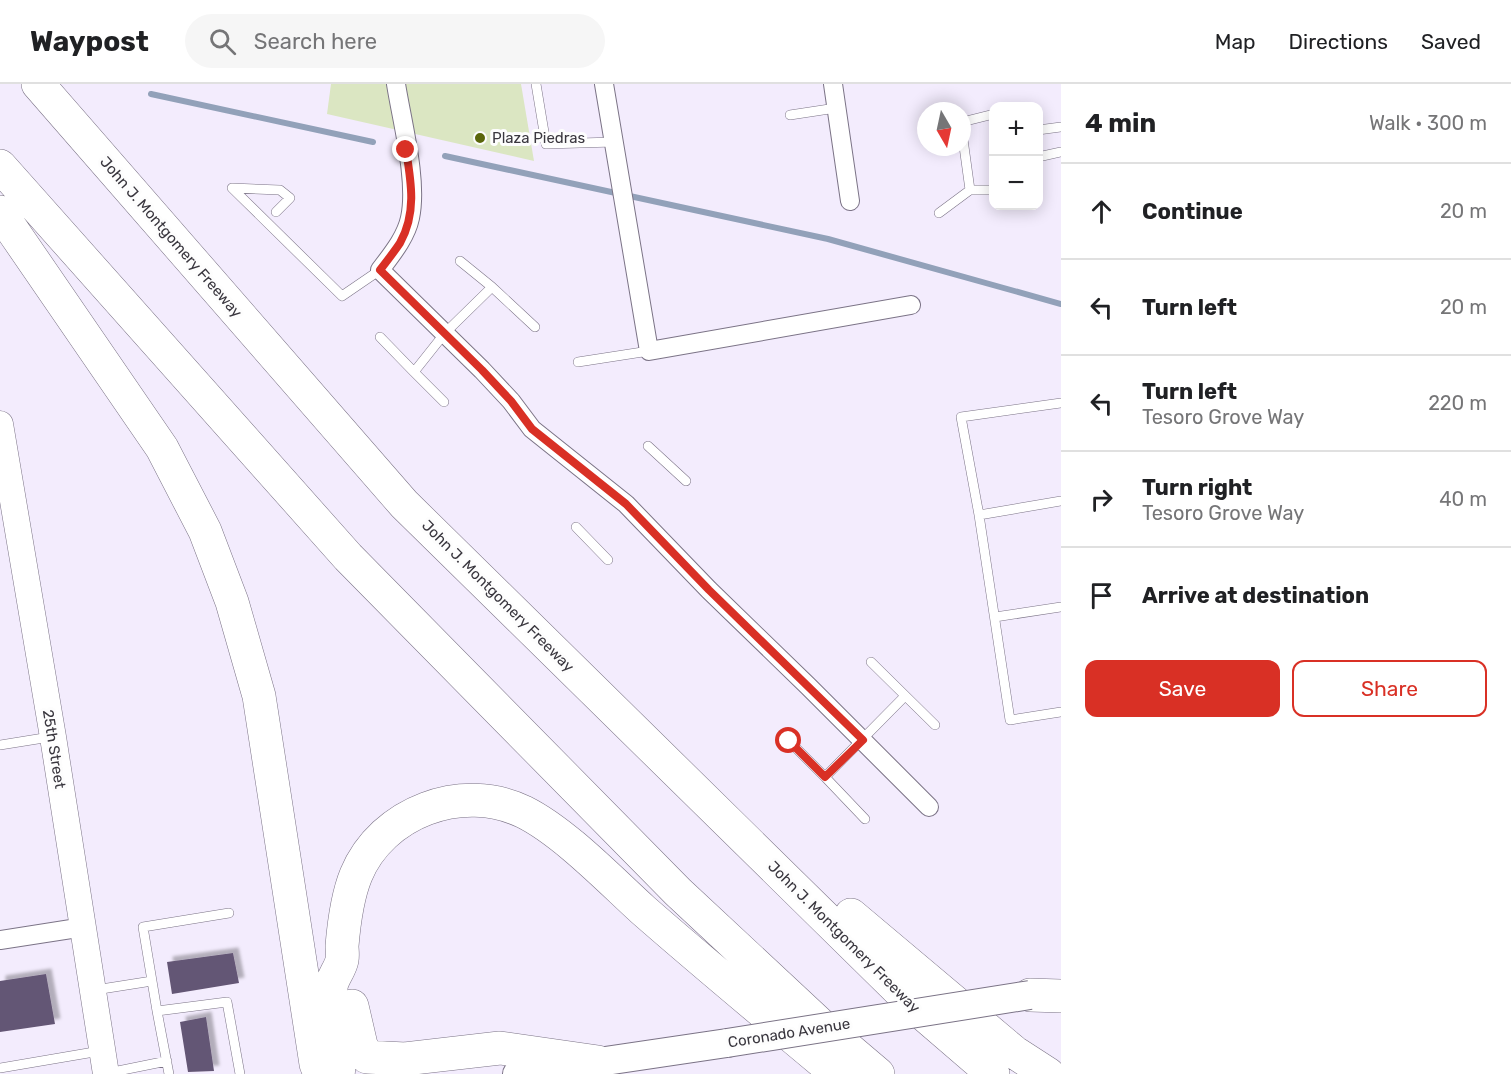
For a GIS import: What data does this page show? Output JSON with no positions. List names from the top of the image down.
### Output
{
  "streets": {
    "highway": ["John J. Montgomery Freeway"],
    "main road": ["Coronado Avenue"],
    "street": ["25th Street"]
  },
  "places": ["Plaza Piedras"],
  "north": "bottom",
  "page": {
    "header": "Waypost",
    "search": "Search here",
    "nav": ["Map", "Directions", "Saved"],
    "heading": ["4 min", "Walk · 300 m"],
    "map_buttons": ["+", "−"],
    "list": [
      ["Continue", "20 m"],
      ["Turn left", "20 m"],
      ["Turn left", "Tesoro Grove Way", "220 m"],
      ["Turn right", "Tesoro Grove Way", "40 m"],
      "Arrive at destination"
    ],
    "buttons": ["Save", "Share"]
  }
}
